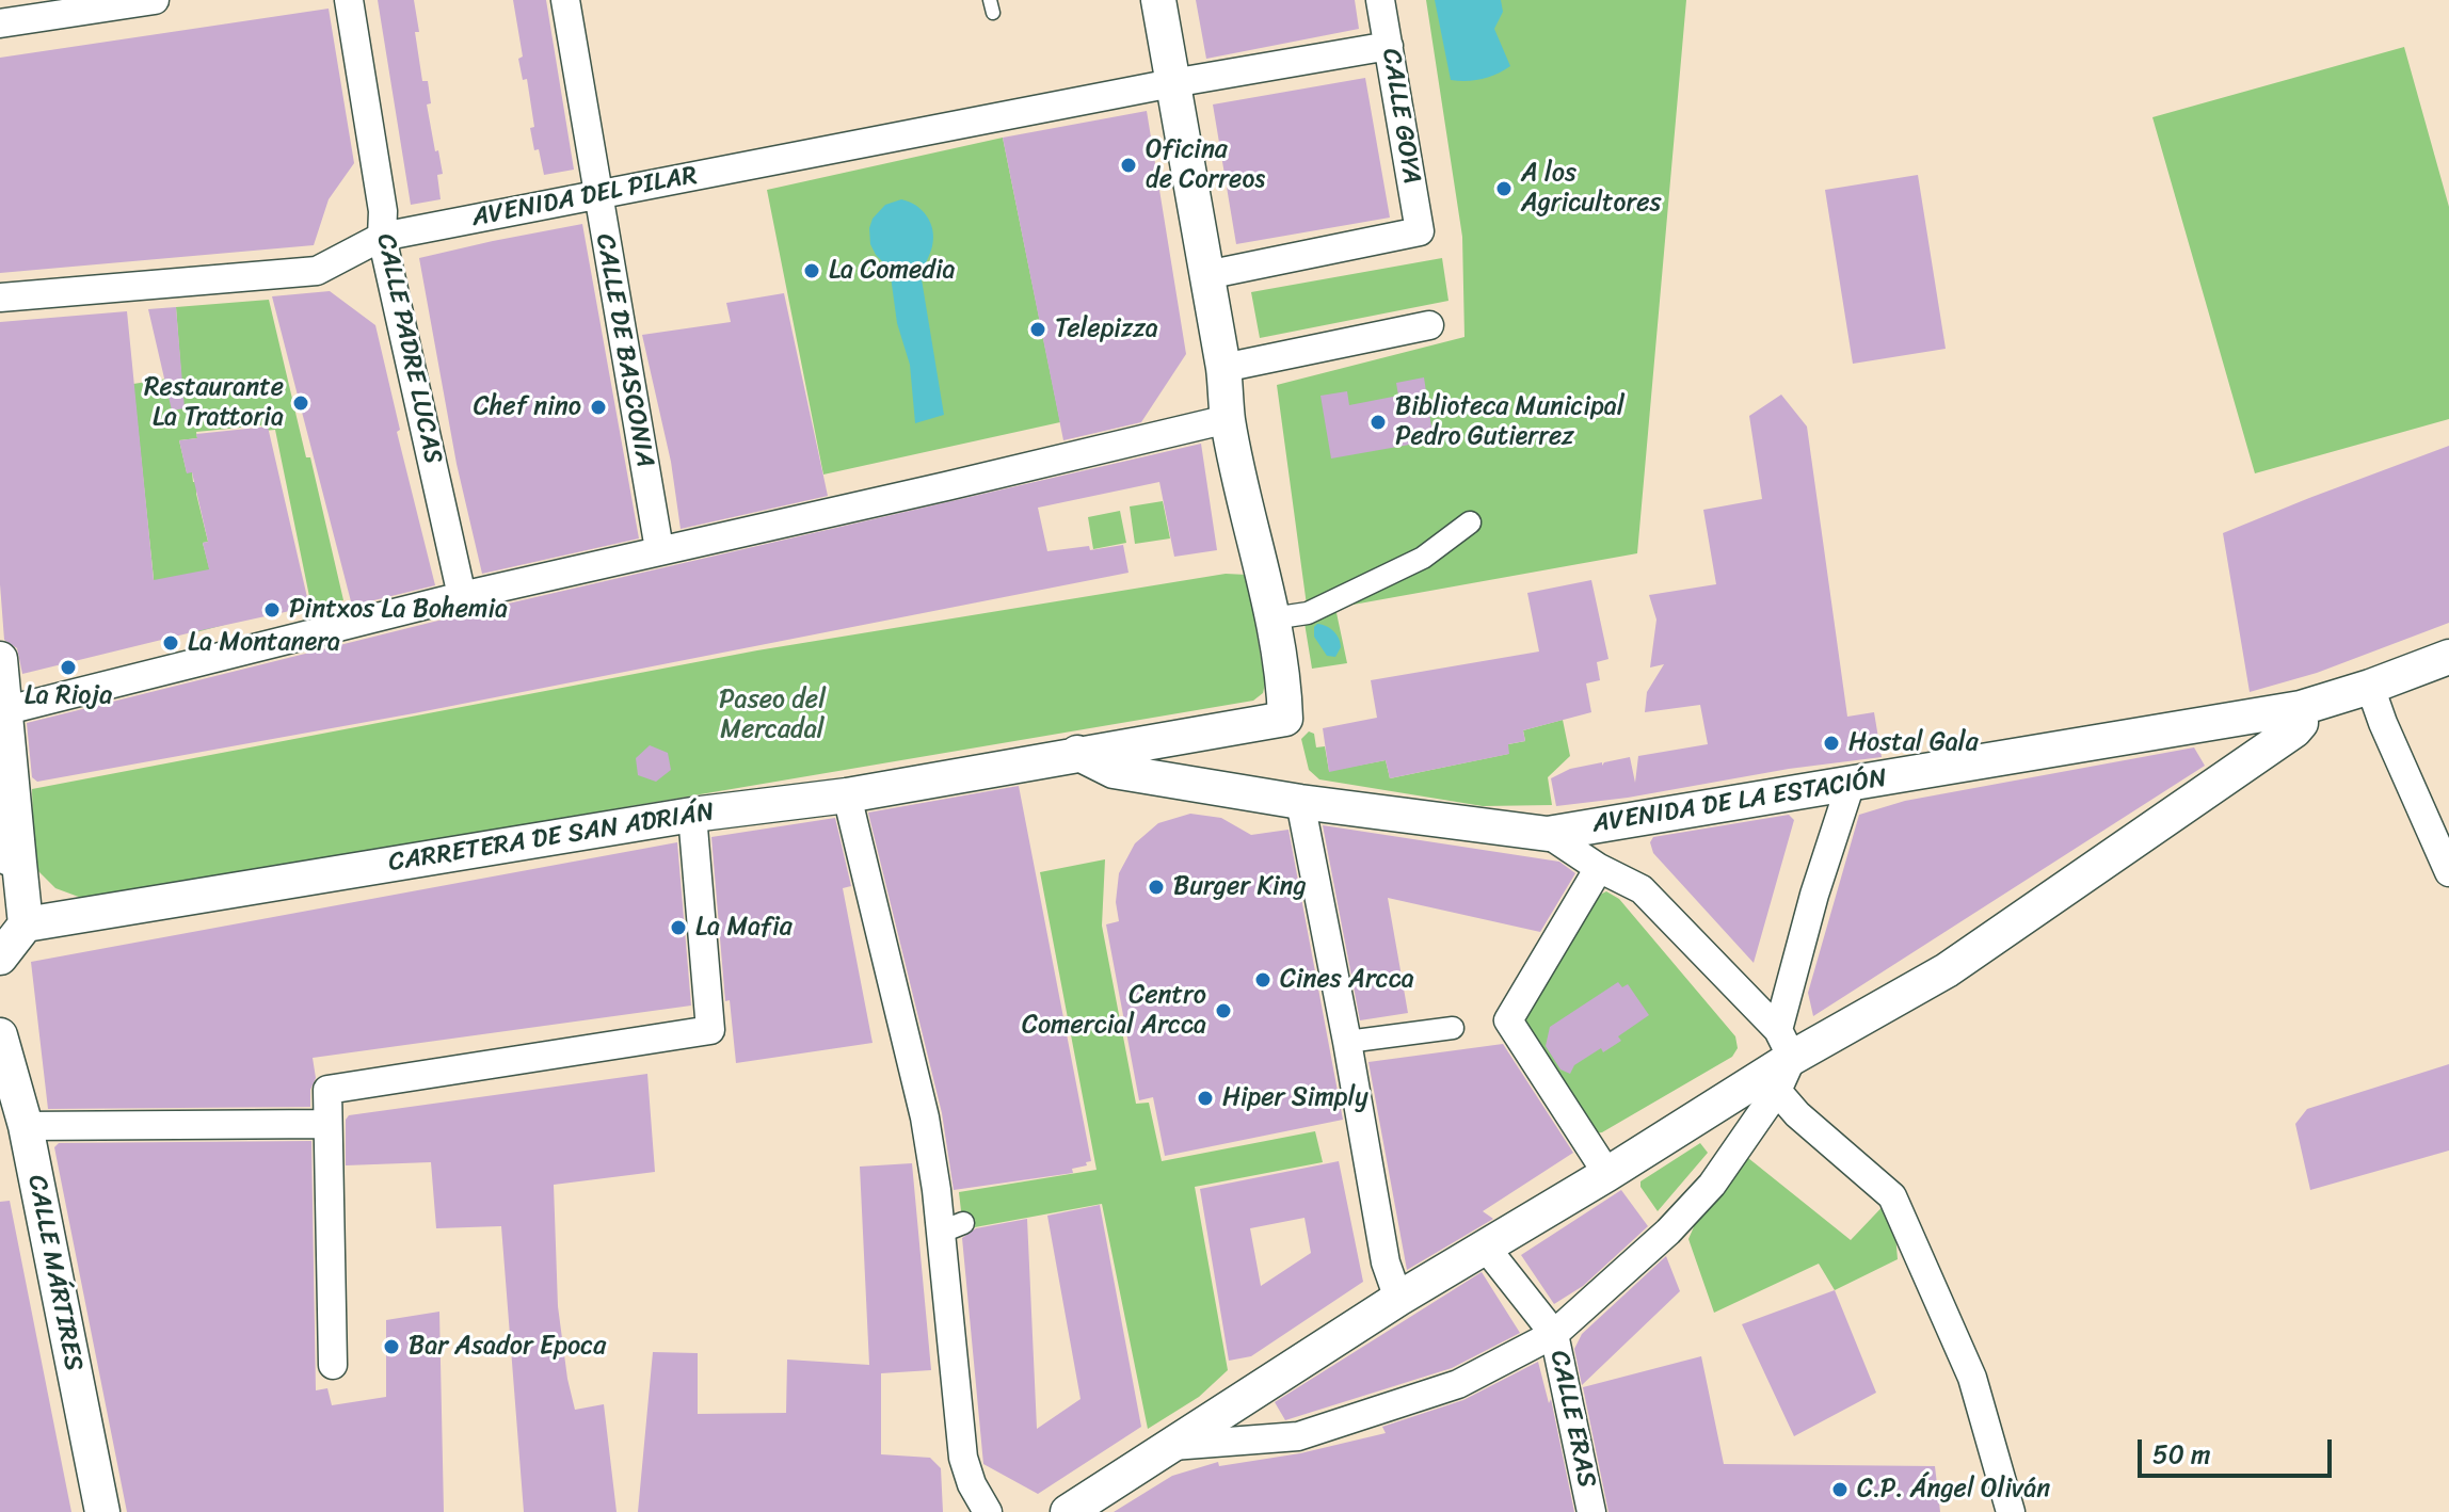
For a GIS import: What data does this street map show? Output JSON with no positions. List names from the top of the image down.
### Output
{
  "streets": {
    "street": [
      "CALLE GOYA",
      "AVENIDA DEL PILAR",
      "CALLE PADRE LUCAS",
      "CALLE DE BASCONIA",
      "AVENIDA DE LA ESTACIÓN",
      "CARRETERA DE SAN ADRIÁN",
      "CALLE MÁRTIRES",
      "CALLE ERAS"
    ]
  },
  "crossings": [
    ["CALLE GOYA", "AVENIDA DEL PILAR"],
    ["AVENIDA DEL PILAR", "CALLE PADRE LUCAS"],
    ["AVENIDA DEL PILAR", "CALLE DE BASCONIA"],
    ["AVENIDA DE LA ESTACIÓN", "CARRETERA DE SAN ADRIÁN"]
  ],
  "parks": ["Paseo del Mercadal"],
  "places": [
    "Oficina de Correos",
    "A los Agricultores",
    "La Comedia",
    "Telepizza",
    "Restaurante La Trattoria",
    "Chef nino",
    "Biblioteca Municipal Pedro Gutierrez",
    "Pintxos La Bohemia",
    "La Montanera",
    "La Rioja",
    "Hostal Gala",
    "Burger King",
    "La Mafia",
    "Cines Arcca",
    "Centro Comercial Arcca",
    "Hiper Simply",
    "Bar Asador Epoca",
    "C.P. Ángel Oliván"
  ],
  "scale_bar": "50 m"
}
